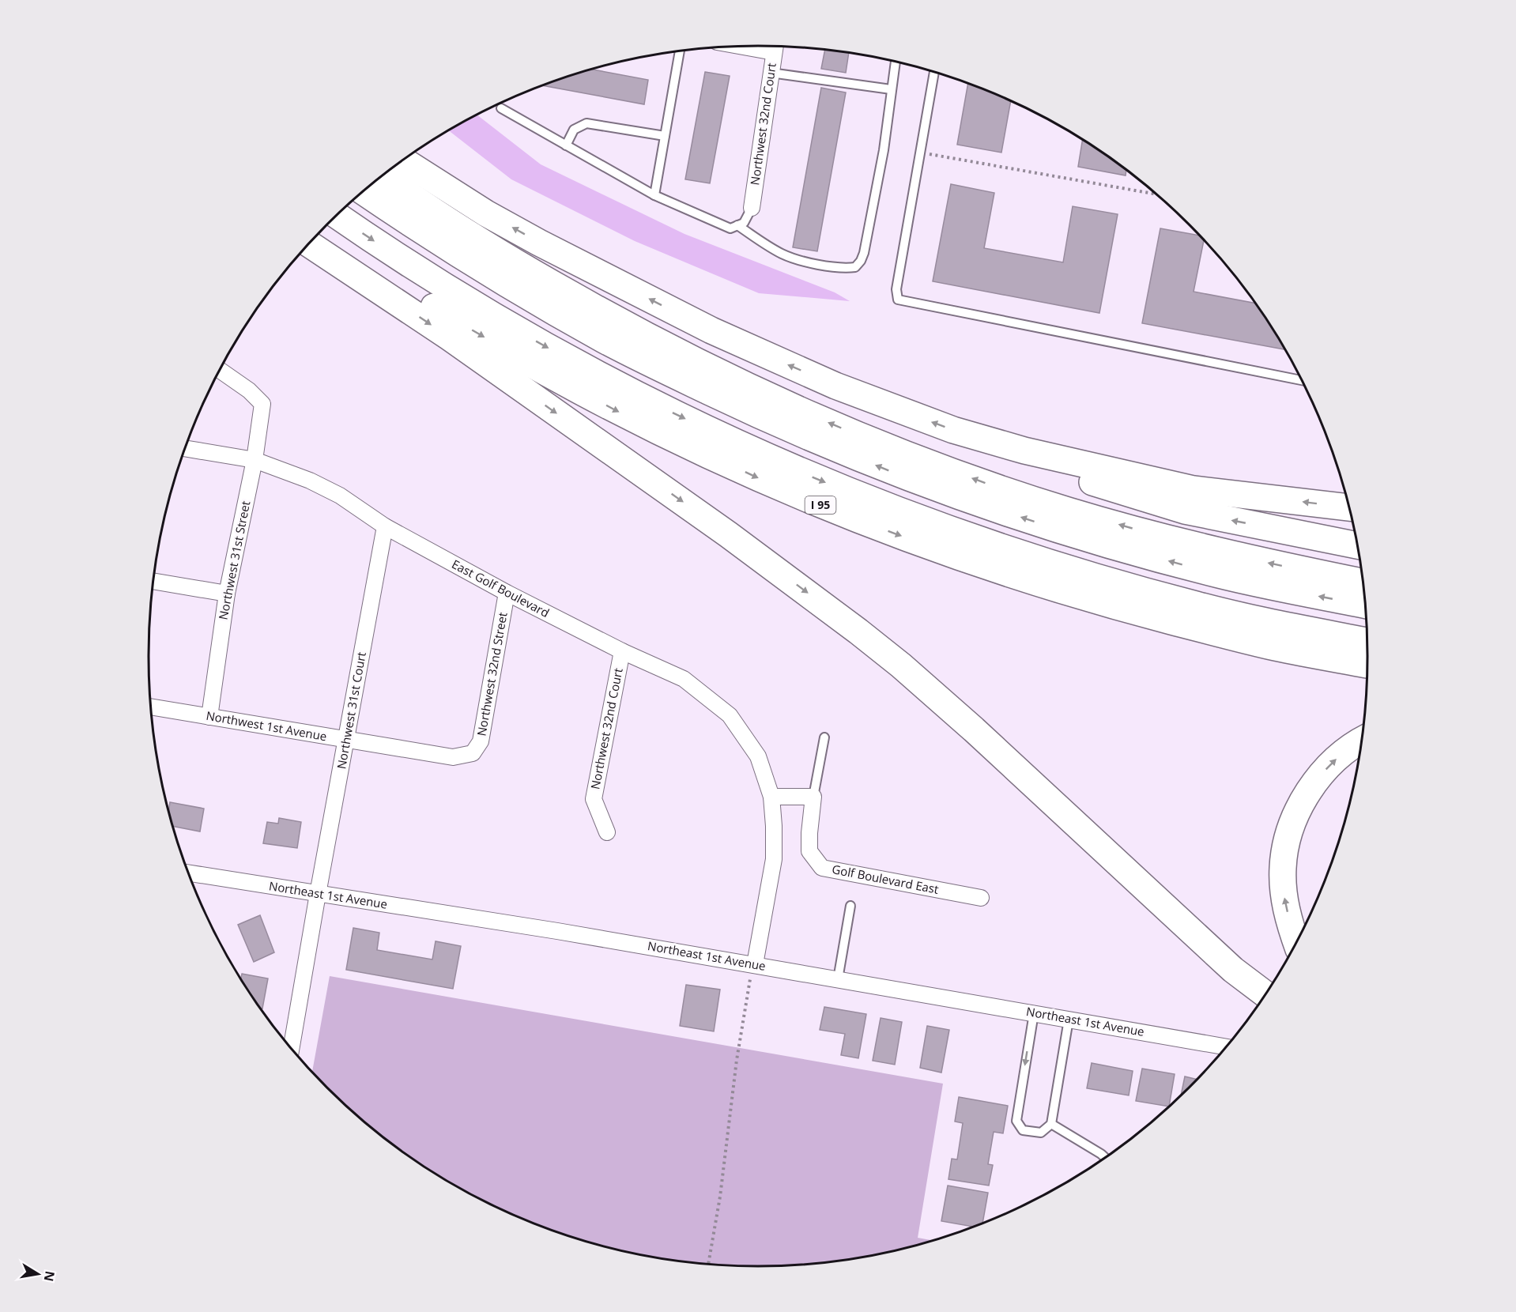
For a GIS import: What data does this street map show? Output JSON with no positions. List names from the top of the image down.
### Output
{
  "streets": {
    "highway": ["I 95"],
    "street": [
      "Northwest 32nd Court",
      "Northwest 31st Street",
      "East Golf Boulevard",
      "Northwest 32nd Street",
      "Northwest 31st Court",
      "Northwest 1st Avenue",
      "Golf Boulevard East",
      "Northeast 1st Avenue"
    ]
  },
  "crossings": [
    ["Northwest 32nd Court", "East Golf Boulevard"],
    ["Northwest 31st Street", "East Golf Boulevard"],
    ["Northwest 31st Street", "Northwest 1st Avenue"],
    ["East Golf Boulevard", "Northwest 32nd Street"],
    ["East Golf Boulevard", "Northwest 31st Court"],
    ["East Golf Boulevard", "Northeast 1st Avenue"],
    ["Northwest 32nd Street", "Northwest 1st Avenue"],
    ["Northwest 31st Court", "Northwest 1st Avenue"],
    ["Northwest 31st Court", "Northeast 1st Avenue"]
  ],
  "north": "right"
}
